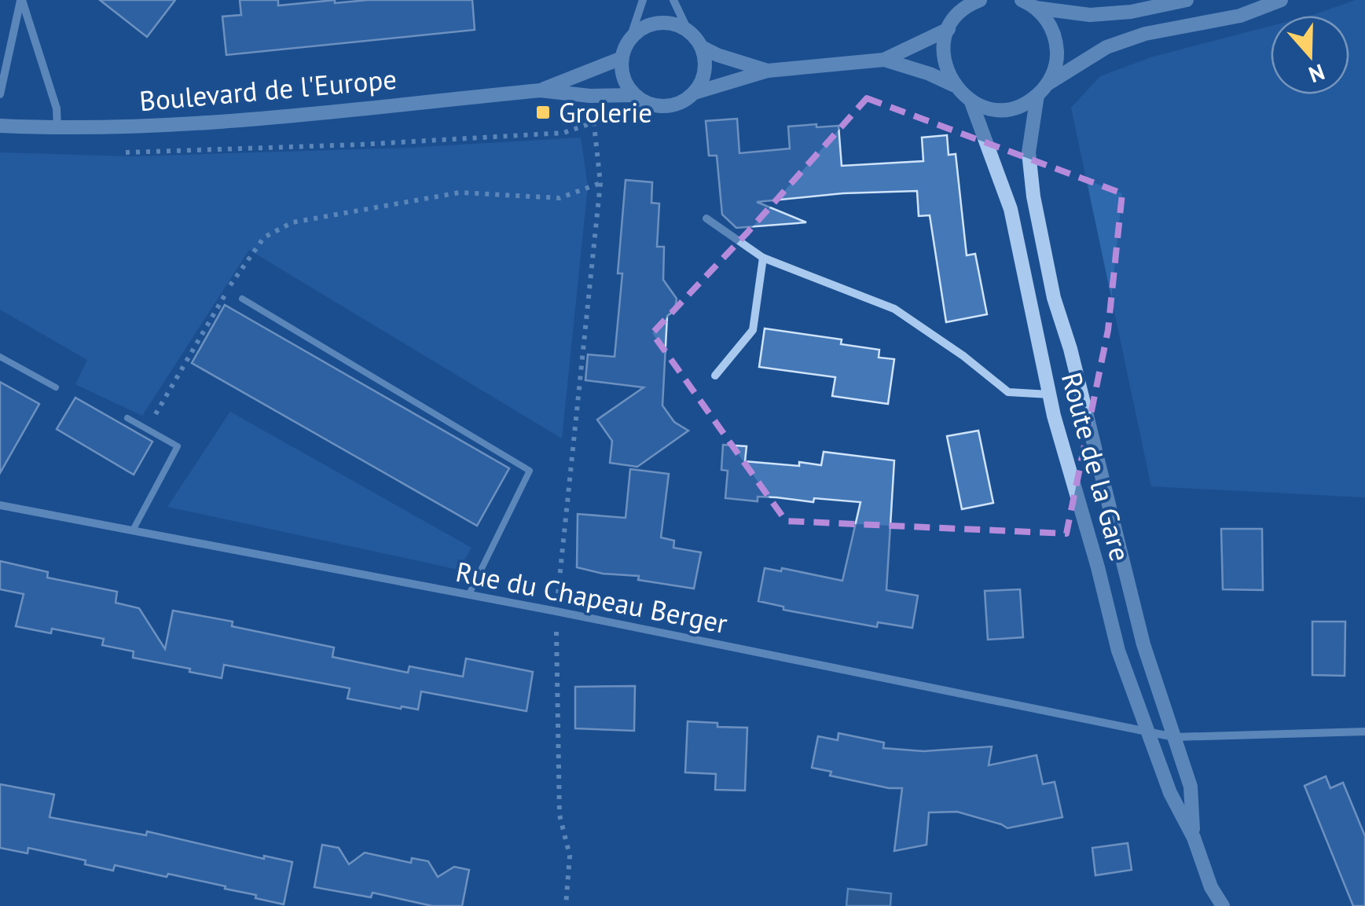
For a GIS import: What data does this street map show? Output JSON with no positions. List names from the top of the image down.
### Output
{
  "streets": {
    "street": ["Boulevard de l'Europe", "Route de la Gare", "Rue du Chapeau Berger"]
  },
  "crossings": [
    ["Route de la Gare", "Rue du Chapeau Berger"]
  ],
  "places": {
    "transit": ["Grolerie"]
  },
  "north": "bottom"
}
